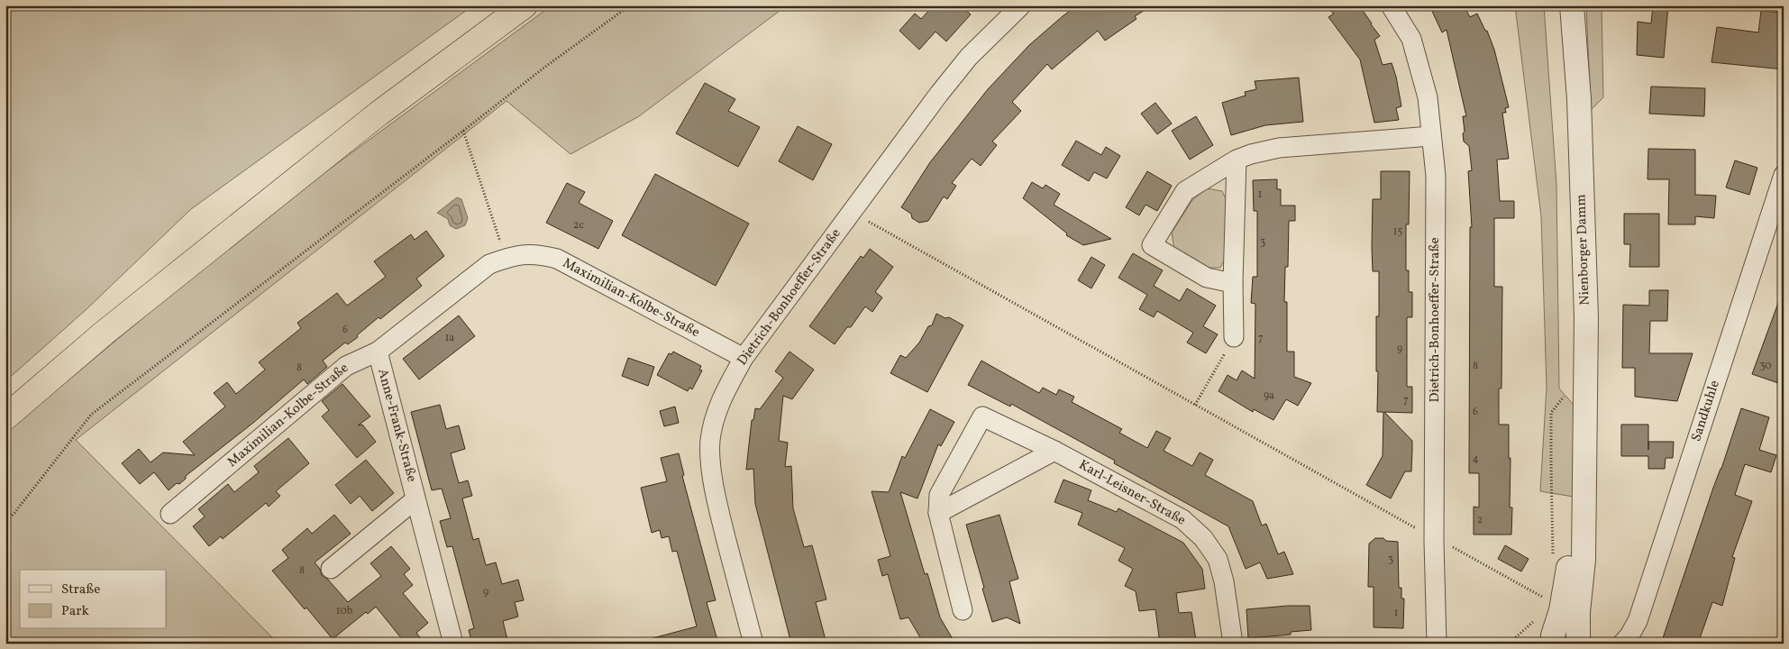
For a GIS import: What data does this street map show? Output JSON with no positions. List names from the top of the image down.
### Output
{
  "streets": {
    "street": [
      "Nienborger Damm",
      "Dietrich-Bonhoeffer-Straße",
      "Maximilian-Kolbe-Straße",
      "Sandkuhle",
      "Anne-Frank-Straße",
      "Karl-Leisner-Straße"
    ]
  },
  "crossings": [
    ["Dietrich-Bonhoeffer-Straße", "Maximilian-Kolbe-Straße"],
    ["Maximilian-Kolbe-Straße", "Anne-Frank-Straße"]
  ],
  "house_numbers": [
    "1",
    "2c",
    "15",
    "3",
    "6",
    "1a",
    "7",
    "9",
    "8",
    "30",
    "8",
    "9a",
    "7",
    "6",
    "4",
    "2",
    "3",
    "8",
    "9",
    "10b",
    "1"
  ],
  "legend": ["Straße", "Park"]
}
